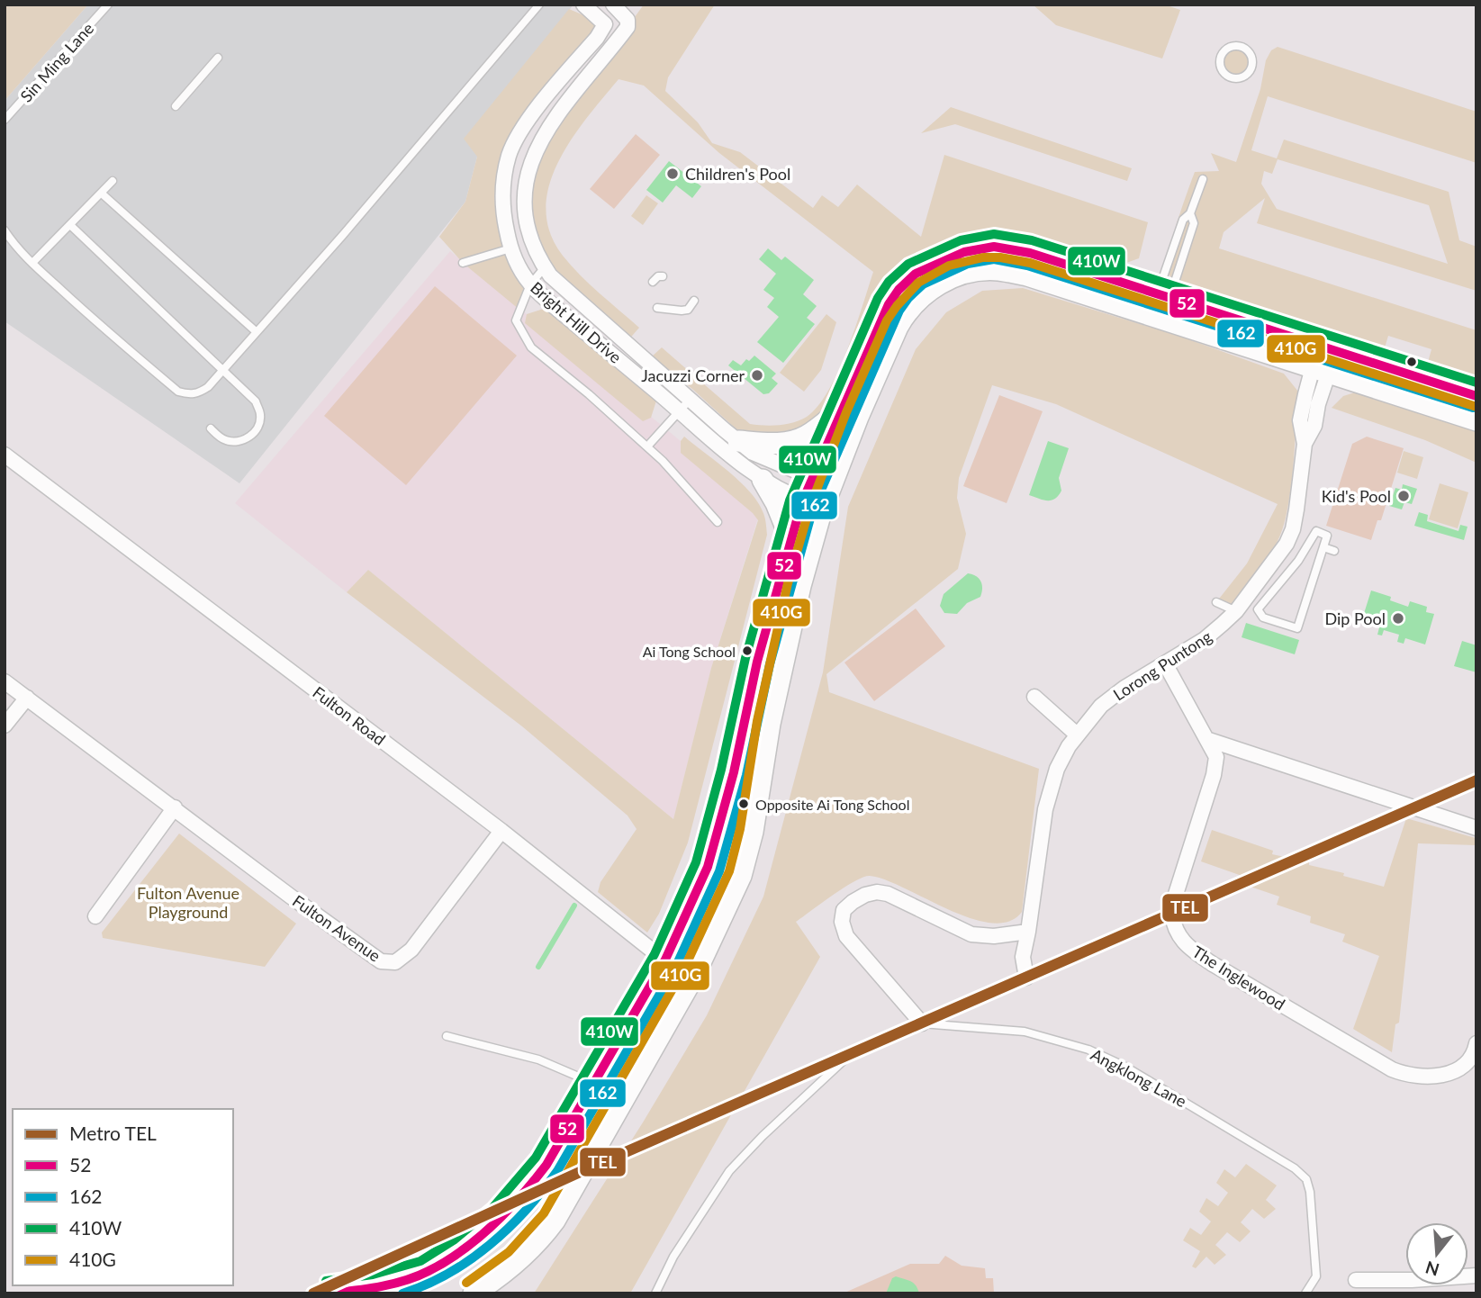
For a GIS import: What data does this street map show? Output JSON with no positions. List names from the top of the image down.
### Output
{
  "streets": {
    "street": [
      "Bright Hill Drive",
      "Lorong Puntong",
      "Fulton Road",
      "Fulton Avenue",
      "The Inglewood"
    ],
    "lane": ["Sin Ming Lane", "Angklong Lane"]
  },
  "crossings": [
    ["Lorong Puntong", "The Inglewood"],
    ["Fulton Road", "Fulton Avenue"]
  ],
  "parks": ["Fulton Avenue Playground"],
  "places": [
    "Children's Pool",
    "Jacuzzi Corner",
    "Kid's Pool",
    "Dip Pool",
    "Ai Tong School",
    "Opposite Ai Tong School"
  ],
  "lines": [
    "transit line 410W",
    "transit line 52",
    "transit line 410G",
    "transit line 162",
    "metro line TEL"
  ],
  "legend": [
    "Metro TEL",
    "52",
    "162",
    "410W",
    "410G"
  ],
  "north": "bottom"
}
